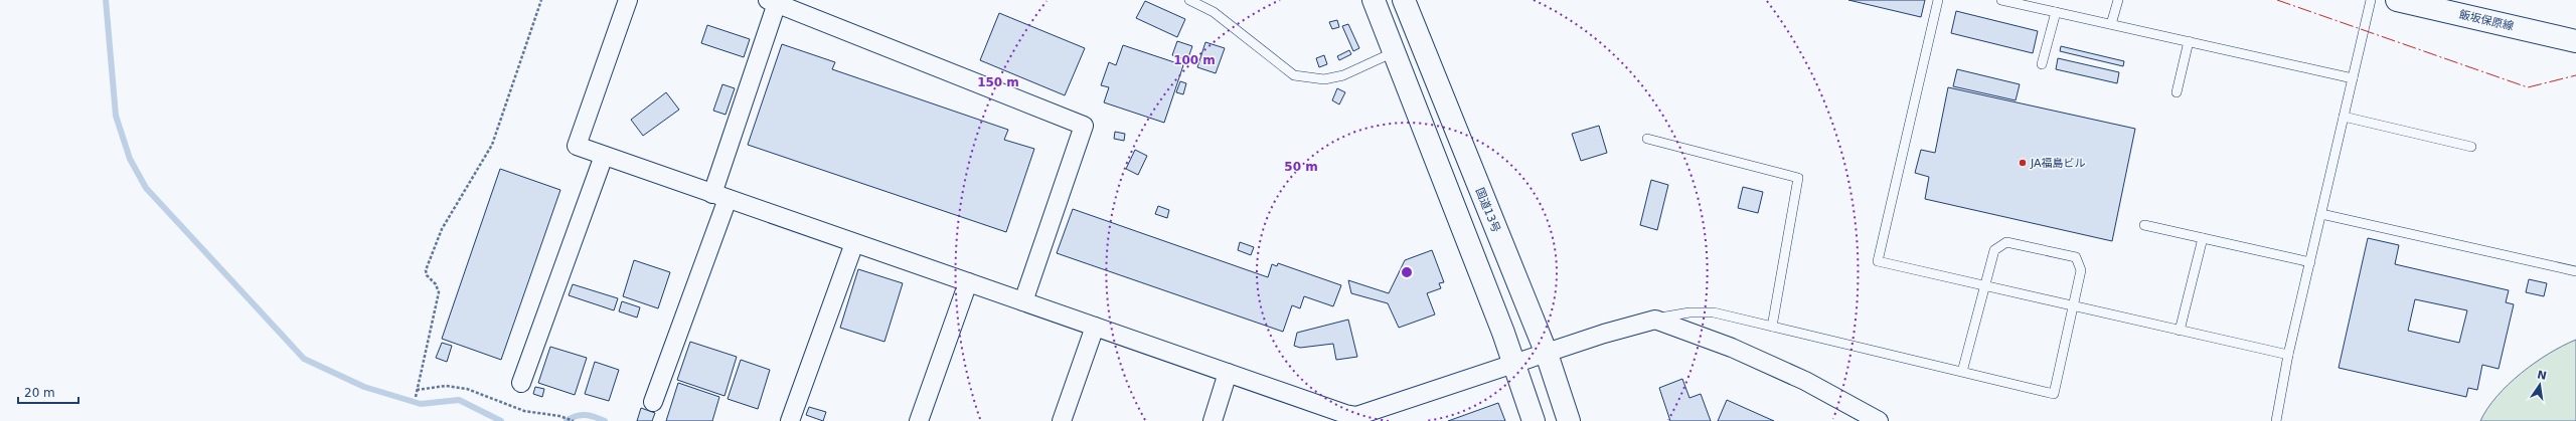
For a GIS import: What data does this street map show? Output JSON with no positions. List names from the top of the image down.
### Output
{
  "streets": {
    "main road": ["飯坂保原線", "国道13号"]
  },
  "places": ["JA福島ビル"],
  "scale_bar": "20 m",
  "north": "top",
  "rings": ["100 m", "150 m", "50 m"]
}
